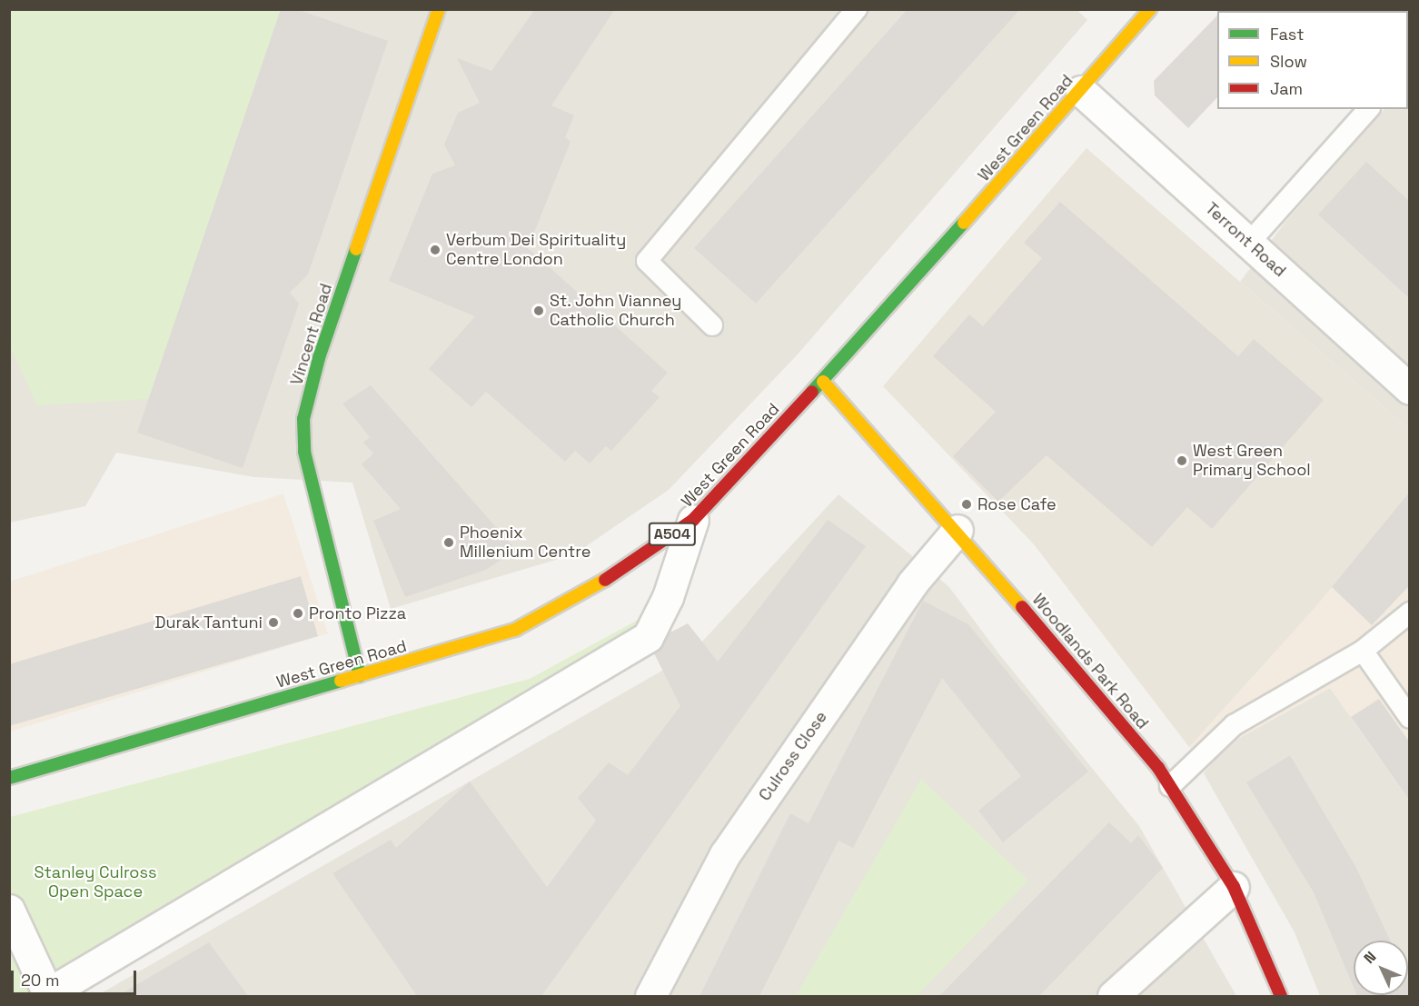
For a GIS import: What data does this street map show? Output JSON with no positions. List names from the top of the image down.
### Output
{
  "streets": {
    "street": [
      "West Green Road",
      "Terront Road",
      "Vincent Road",
      "A504",
      "Woodlands Park Road",
      "Culross Close"
    ]
  },
  "crossings": [
    ["West Green Road", "Terront Road"],
    ["West Green Road", "Vincent Road"],
    ["West Green Road", "Woodlands Park Road"],
    ["Woodlands Park Road", "Culross Close"]
  ],
  "parks": ["Stanley Culross Open Space"],
  "places": [
    "Verbum Dei Spirituality Centre London",
    "St. John Vianney Catholic Church",
    "West Green Primary School",
    "Rose Cafe",
    "Phoenix Millenium Centre",
    "Pronto Pizza",
    "Durak Tantuni"
  ],
  "legend": ["Fast", "Slow", "Jam"],
  "scale_bar": "20 m",
  "north": "top left"
}
